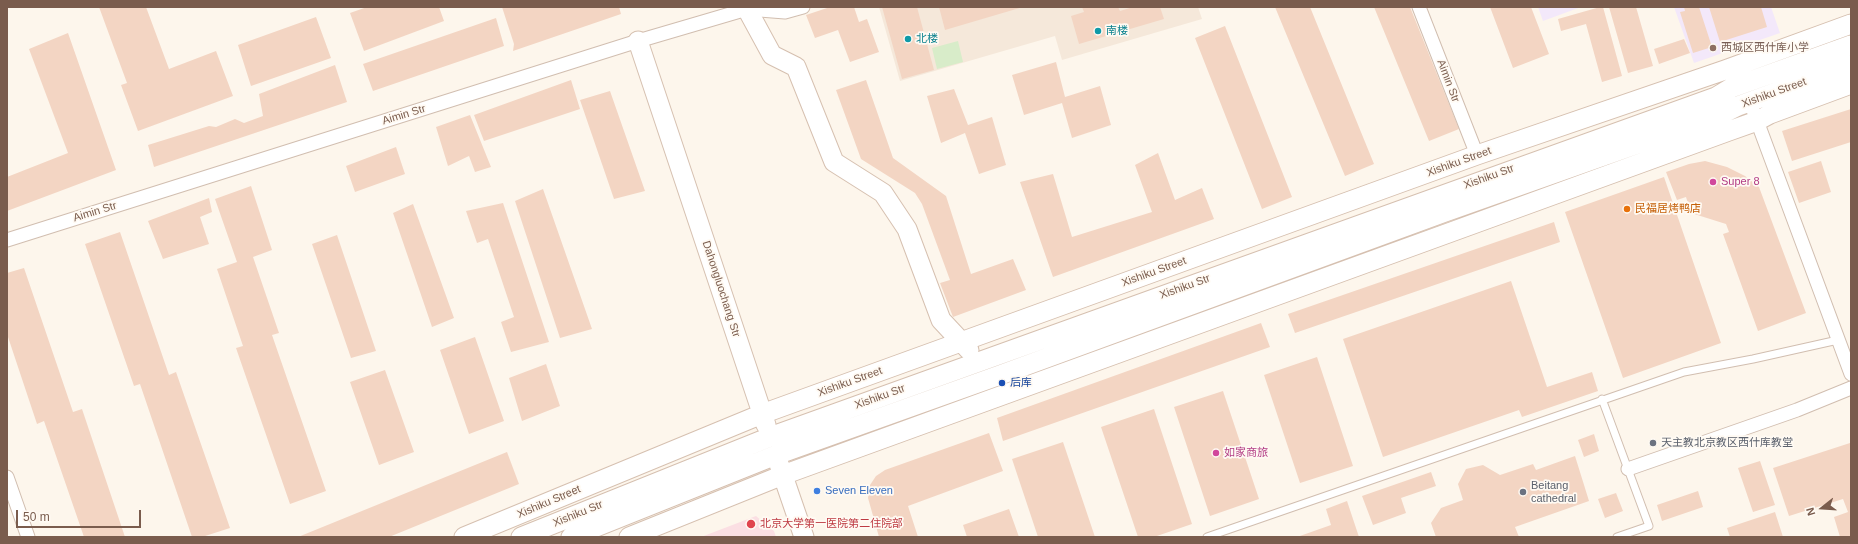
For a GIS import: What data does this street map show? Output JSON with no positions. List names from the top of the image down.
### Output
{
  "streets": {
    "street": [
      "Aimin Str",
      "Xishiku Street",
      "Xishiku Str",
      "Dahongluochang Str"
    ]
  },
  "crossings": [
    ["Aimin Str", "Xishiku Street"],
    ["Aimin Str", "Dahongluochang Str"],
    ["Xishiku Street", "Xishiku Str"],
    ["Xishiku Street", "Dahongluochang Str"],
    ["Xishiku Str", "Dahongluochang Str"]
  ],
  "places": [
    "南楼",
    "北楼",
    "西城区西什库小学",
    "Super 8",
    "民福居烤鸭店",
    "后库",
    "天主教北京教区西什库教堂",
    "如家商旅",
    "Seven Eleven",
    "Beitang cathedral",
    "北京大学第一医院第二住院部"
  ],
  "scale_bar": "50 m",
  "north": "left"
}
